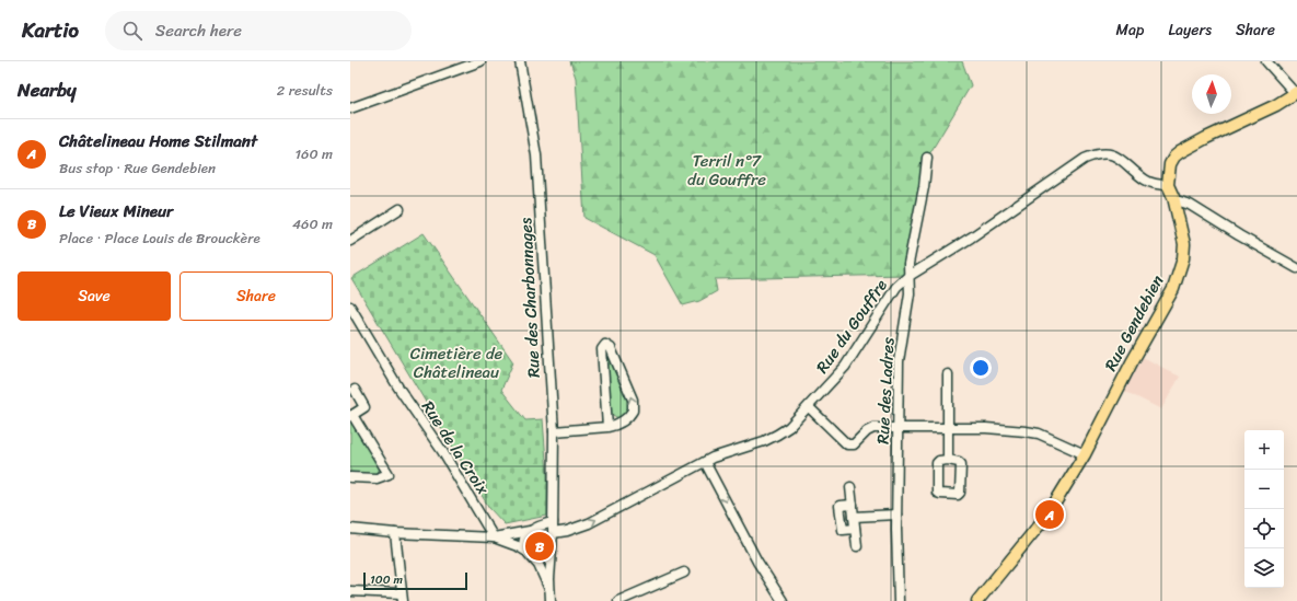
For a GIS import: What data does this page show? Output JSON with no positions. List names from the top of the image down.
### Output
{
  "streets": {
    "main road": ["Rue Gendebien"],
    "street": [
      "Rue des Charbonnages",
      "Rue du Gouffre",
      "Rue des Ladres",
      "Rue de la Croix"
    ]
  },
  "crossings": [
    ["Rue des Charbonnages", "Rue du Gouffre"],
    ["Rue Gendebien", "Rue du Gouffre"],
    ["Rue du Gouffre", "Rue des Ladres"]
  ],
  "parks": ["Terril n°7 du Gouffre", "Cimetière de Châtelineau"],
  "scale_bar": "100 m",
  "north": "top",
  "page": {
    "header": "Kartio",
    "search": "Search here",
    "nav": ["Map", "Layers", "Share"],
    "heading": ["Nearby", "2 results"],
    "list": [
      {
        "mark": "A",
        "name": "Châtelineau Home Stilmant",
        "note": "Bus stop · Rue Gendebien",
        "value": "160 m"
      },
      {
        "mark": "B",
        "name": "Le Vieux Mineur",
        "note": "Place · Place Louis de Brouckère",
        "value": "460 m"
      }
    ],
    "buttons": ["Save", "Share"],
    "map_buttons": ["+", "−"],
    "pins": ["A", "B"],
    "scale": "100 m"
  }
}
